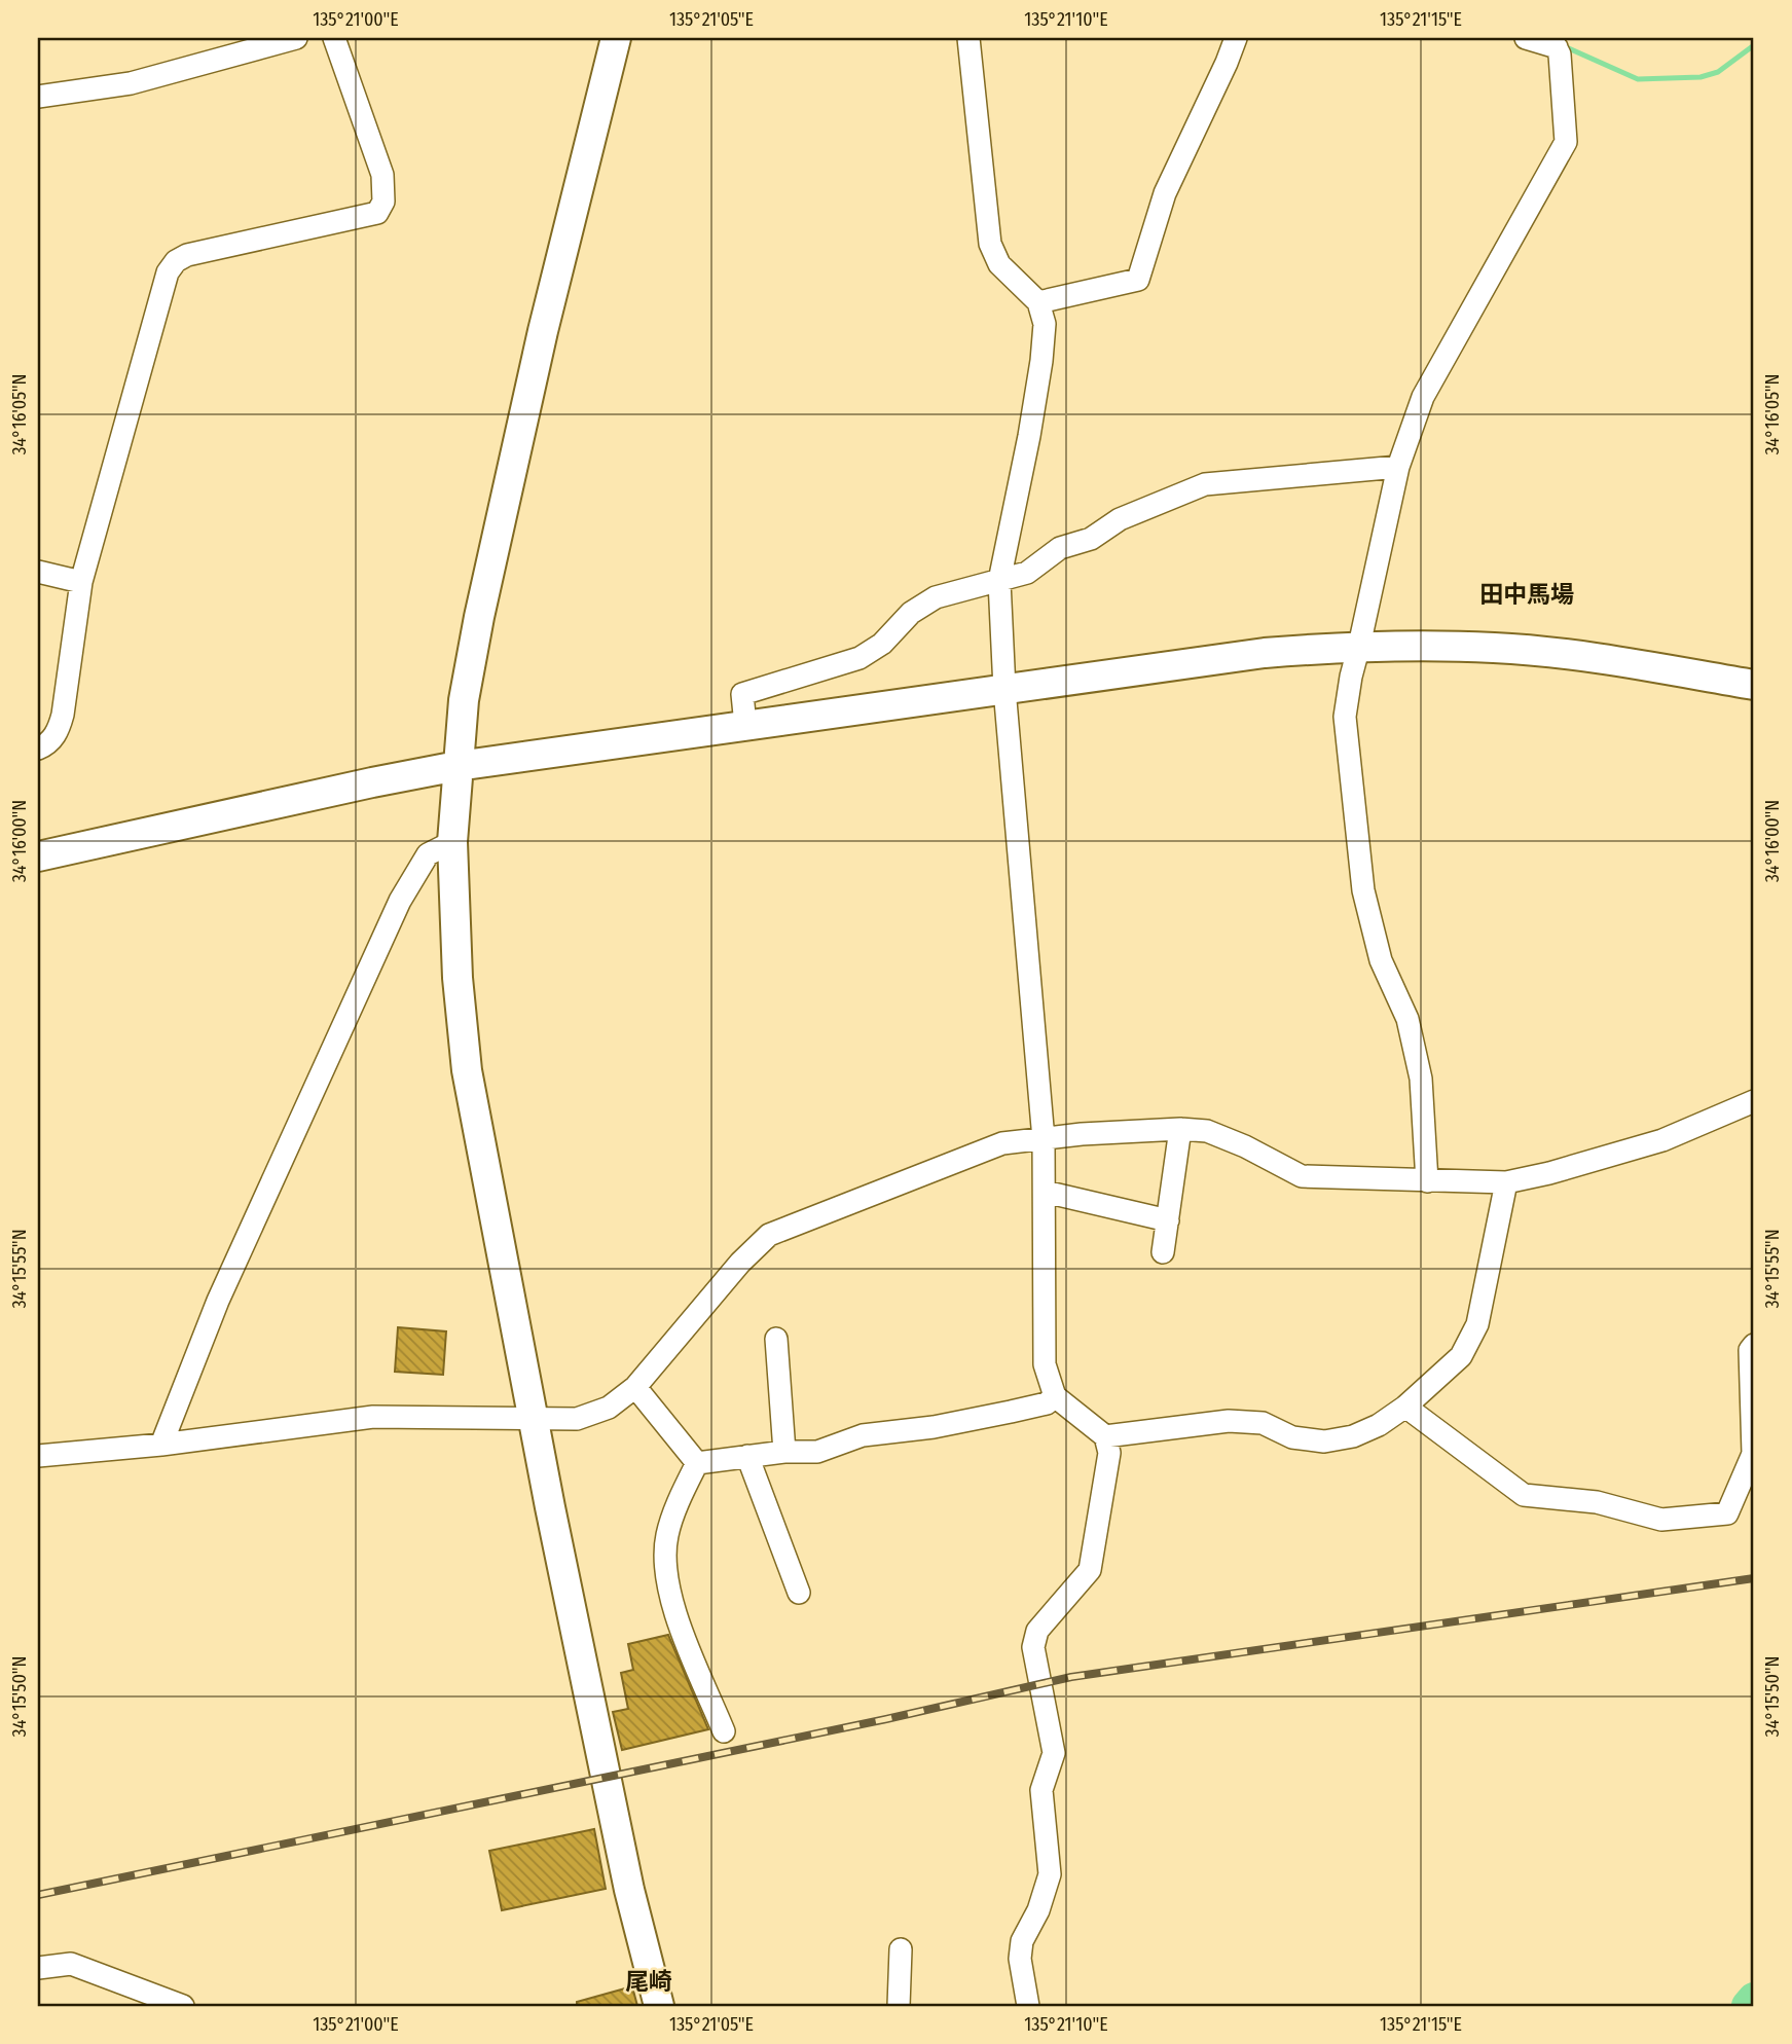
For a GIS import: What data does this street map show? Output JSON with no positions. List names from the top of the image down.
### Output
{
  "districts": ["田中馬場", "尾崎"],
  "coordinates": [
    "135°21'00\"E",
    "135°21'05\"E",
    "135°21'10\"E",
    "135°21'15\"E",
    "34°16'05\"N",
    "34°16'00\"N",
    "34°15'55\"N",
    "34°15'50\"N"
  ]
}
